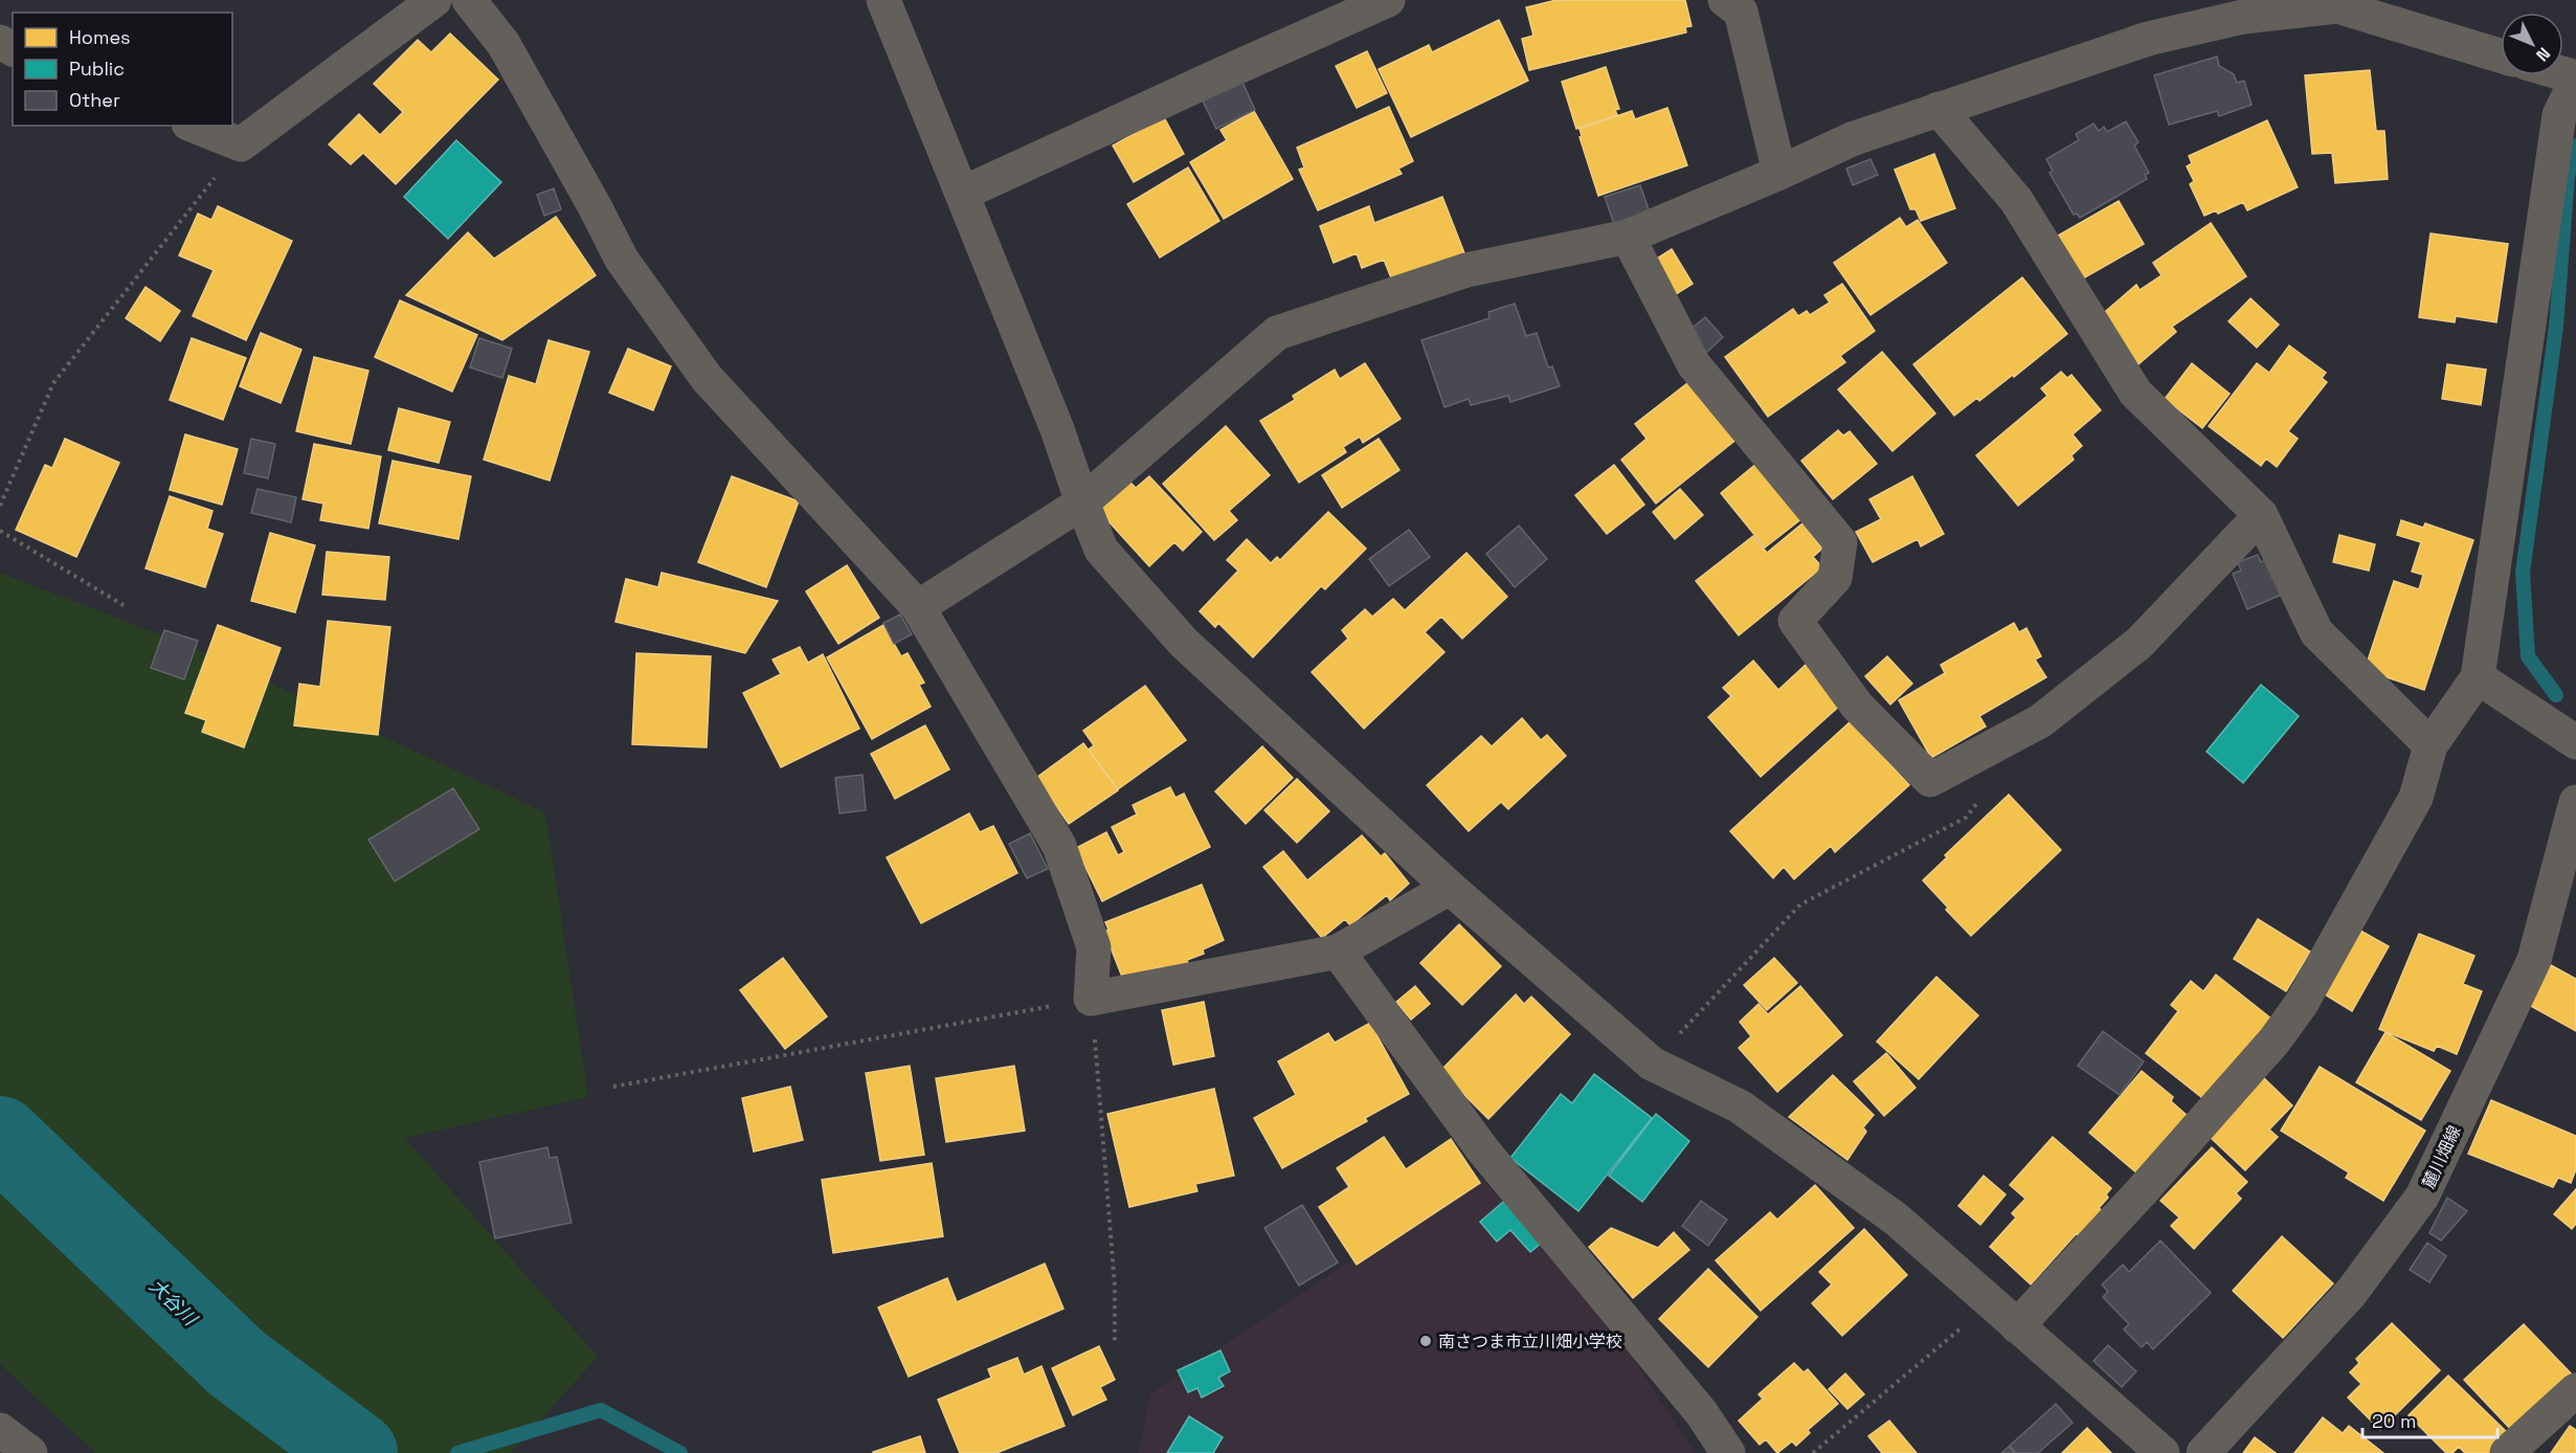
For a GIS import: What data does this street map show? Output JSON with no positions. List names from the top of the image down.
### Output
{
  "streets": {
    "street": ["麓川畑線"]
  },
  "water": ["大谷川"],
  "places": ["南さつま市立川畑小学校"],
  "legend": ["Homes", "Public", "Other"],
  "scale_bar": "20 m",
  "north": "bottom right"
}
